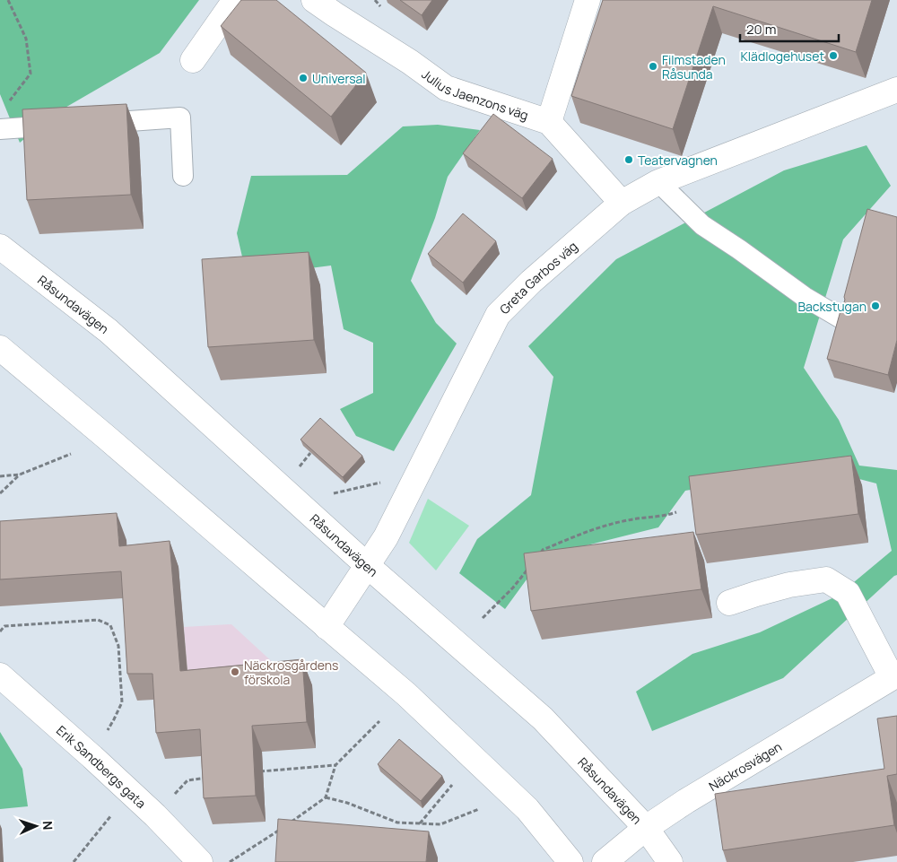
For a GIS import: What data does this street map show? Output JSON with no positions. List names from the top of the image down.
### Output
{
  "streets": {
    "street": [
      "Julius Jaenzons väg",
      "Greta Garbos väg",
      "Råsundavägen",
      "Näckrosvägen",
      "Erik Sandbergs gata"
    ]
  },
  "crossings": [
    ["Julius Jaenzons väg", "Greta Garbos väg"],
    ["Greta Garbos väg", "Råsundavägen"],
    ["Råsundavägen", "Näckrosvägen"]
  ],
  "places": [
    "Klädlogehuset",
    "Filmstaden Råsunda",
    "Universal",
    "Teatervagnen",
    "Backstugan",
    "Näckrosgårdens förskola"
  ],
  "scale_bar": "20 m",
  "north": "right"
}
